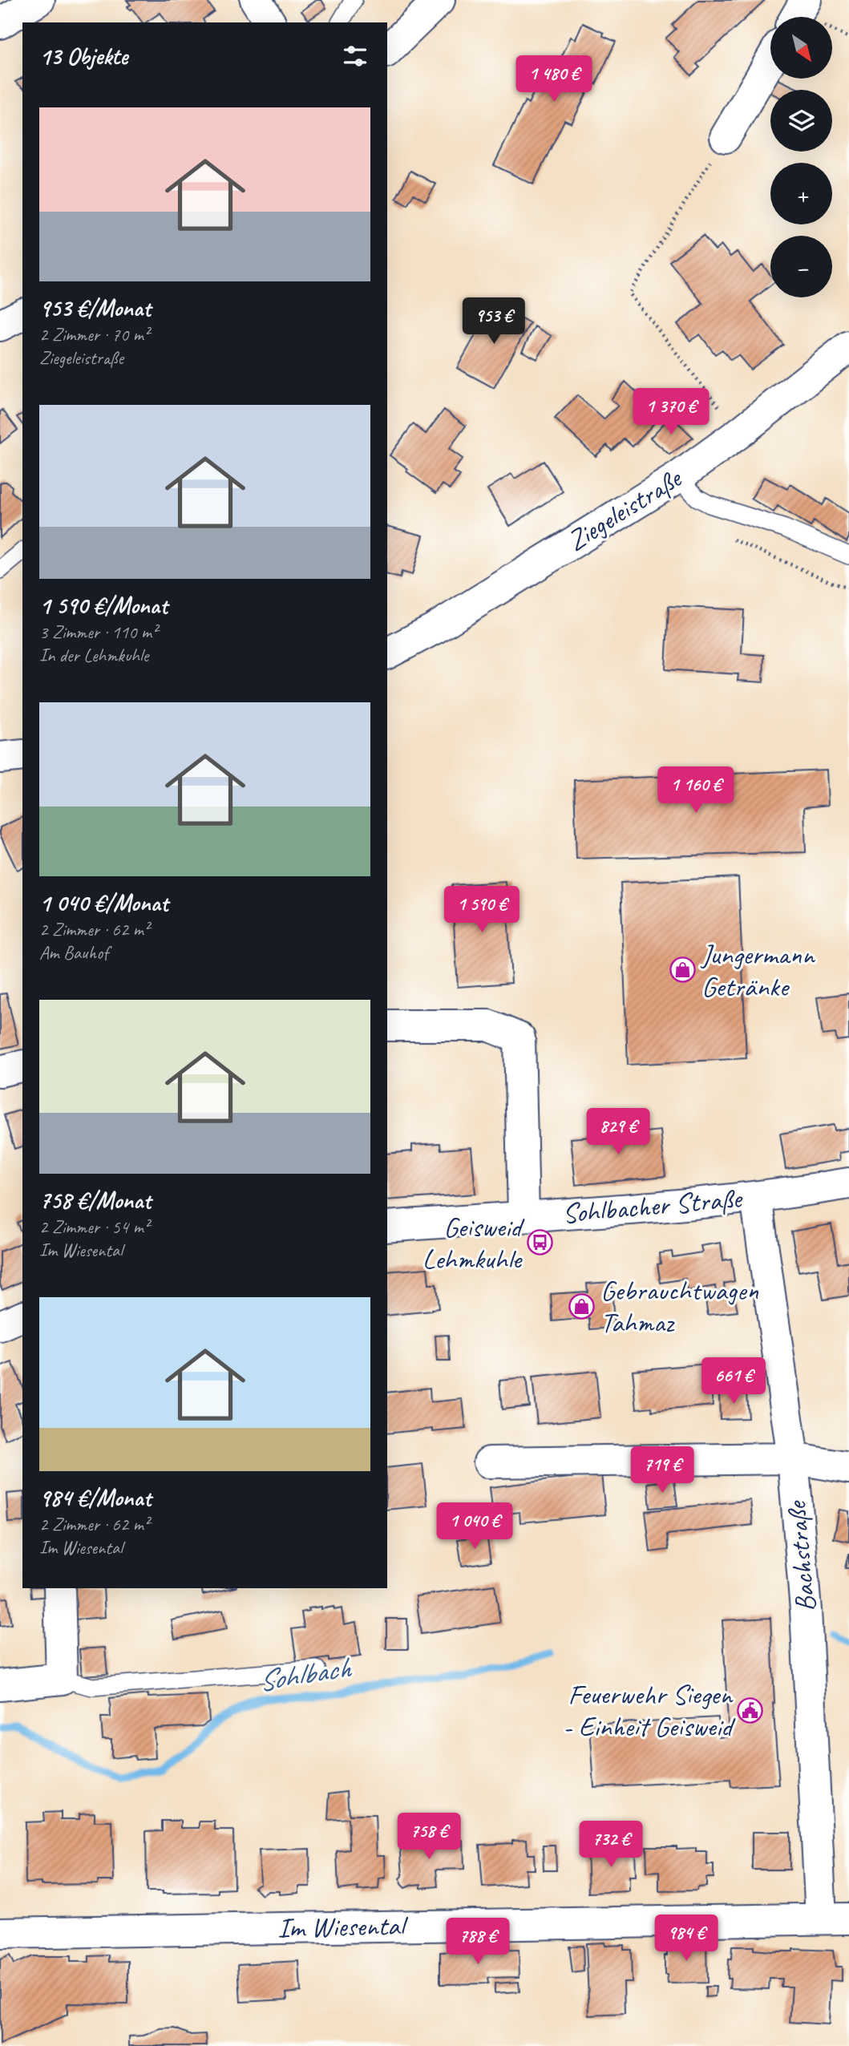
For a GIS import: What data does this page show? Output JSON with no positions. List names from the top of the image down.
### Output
{
  "streets": {
    "street": [
      "Ziegeleistraße",
      "Sohlbacher Straße",
      "Bachstraße",
      "Im Wiesental"
    ]
  },
  "crossings": [
    ["Sohlbacher Straße", "Bachstraße"],
    ["Bachstraße", "Im Wiesental"]
  ],
  "water": ["Sohlbach"],
  "places": {
    "shop": ["Jungermann Getränke", "Gebrauchtwagen Tahmaz"],
    "bus stop": ["Geisweid Lehmkuhle"],
    "public building": ["Feuerwehr Siegen - Einheit Geisweid"]
  },
  "north": "bottom right",
  "page": {
    "map_buttons": ["+", "−"],
    "heading": "13 Objekte",
    "price": [
      "1 480 €",
      "953 €",
      "1 370 €",
      "1 160 €",
      "1 590 €",
      "829 €",
      "661 €",
      "719 €",
      "1 040 €",
      "758 €",
      "732 €",
      "984 €",
      "788 €"
    ],
    "list": [
      {
        "name": "953 €/Monat",
        "note": "2 Zimmer · 70 m² · Ziegeleistraße"
      },
      {
        "name": "1 590 €/Monat",
        "note": "3 Zimmer · 110 m² · In der Lehmkuhle"
      },
      {
        "name": "1 040 €/Monat",
        "note": "2 Zimmer · 62 m² · Am Bauhof"
      },
      {
        "name": "758 €/Monat",
        "note": "2 Zimmer · 54 m² · Im Wiesental"
      },
      {
        "name": "984 €/Monat",
        "note": "2 Zimmer · 62 m² · Im Wiesental"
      }
    ]
  }
}
